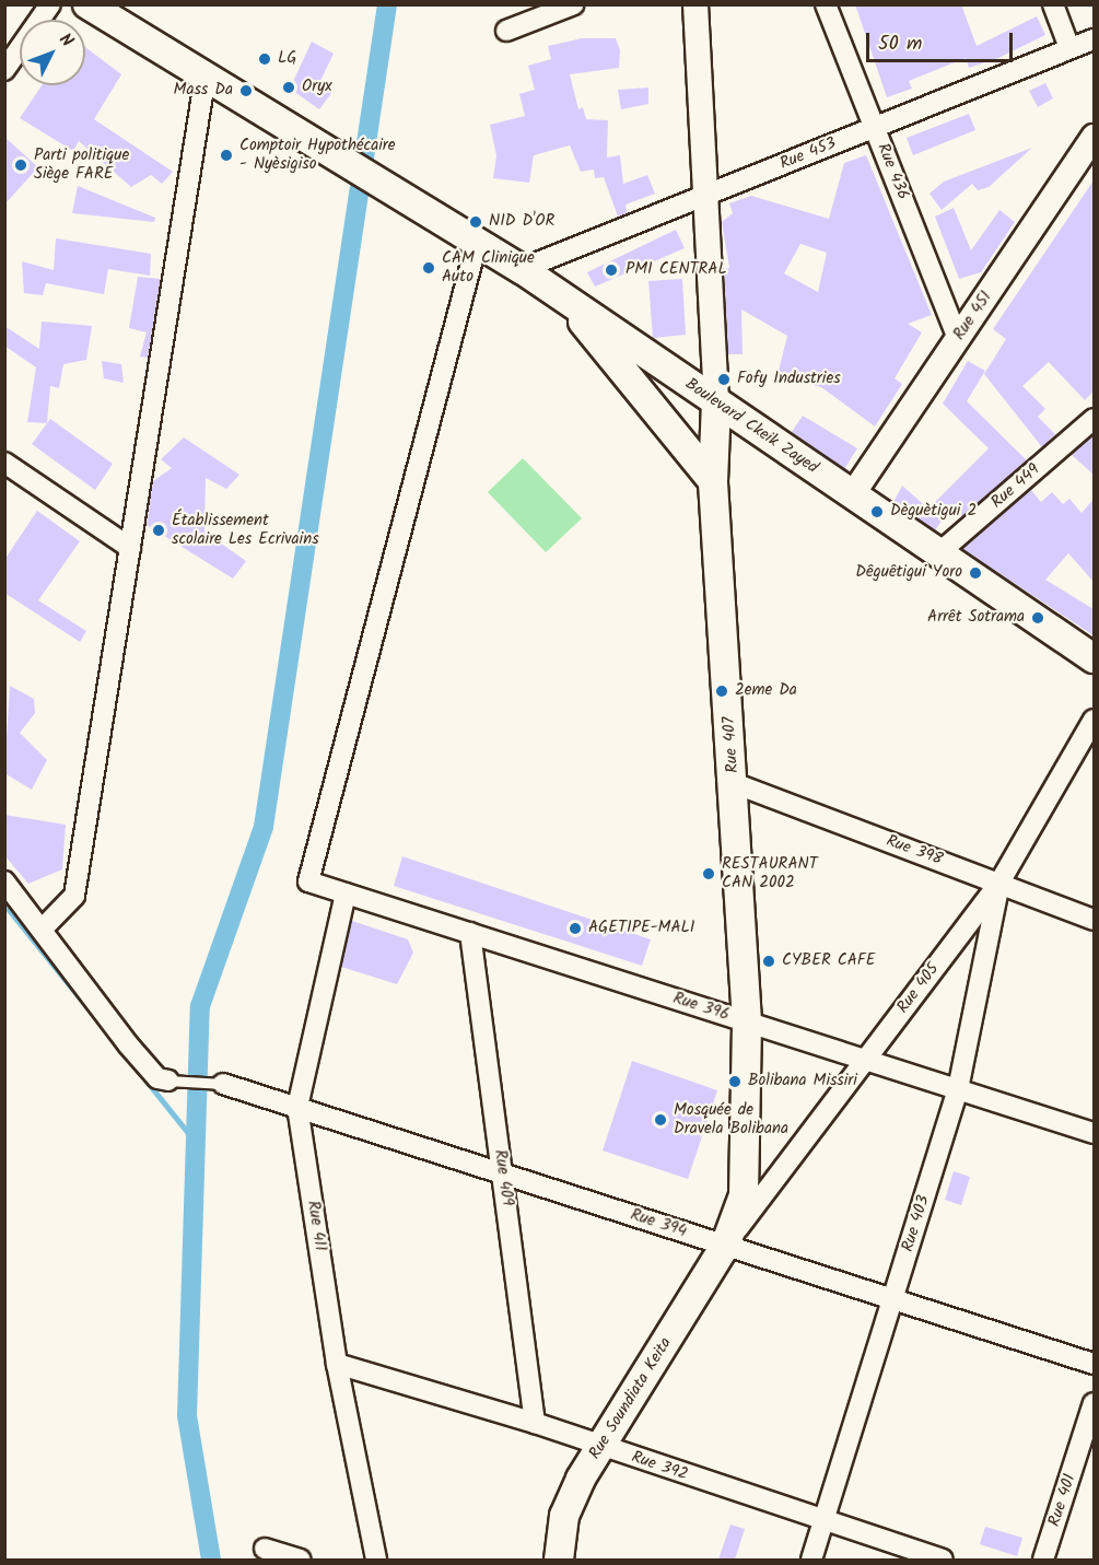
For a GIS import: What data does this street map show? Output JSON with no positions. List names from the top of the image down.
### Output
{
  "streets": {
    "main road": ["Boulevard Ckeik Zayed", "Rue 407", "Rue Soundiata Keita"],
    "street": [
      "Rue 453",
      "Rue 436",
      "Rue 451",
      "Rue 449",
      "Rue 398",
      "Rue 405",
      "Rue 396",
      "Rue 409",
      "Rue 394",
      "Rue 403",
      "Rue 411",
      "Rue 392",
      "Rue 401"
    ]
  },
  "crossings": [
    ["Rue 453", "Rue 436"],
    ["Rue 453", "Boulevard Ckeik Zayed"],
    ["Rue 436", "Rue 451"],
    ["Rue 451", "Boulevard Ckeik Zayed"],
    ["Boulevard Ckeik Zayed", "Rue 449"],
    ["Boulevard Ckeik Zayed", "Rue 407"],
    ["Boulevard Ckeik Zayed", "Rue 396"],
    ["Rue 407", "Rue 398"],
    ["Rue 407", "Rue 405"],
    ["Rue 407", "Rue 396"],
    ["Rue 407", "Rue 394"],
    ["Rue 407", "Rue Soundiata Keita"],
    ["Rue 398", "Rue 405"],
    ["Rue 398", "Rue 403"],
    ["Rue 405", "Rue 396"],
    ["Rue 405", "Rue 394"],
    ["Rue 405", "Rue 403"],
    ["Rue 405", "Rue Soundiata Keita"],
    ["Rue 396", "Rue 409"],
    ["Rue 396", "Rue 403"],
    ["Rue 396", "Rue 411"],
    ["Rue 409", "Rue 394"],
    ["Rue 409", "Rue 392"],
    ["Rue 394", "Rue 403"],
    ["Rue 394", "Rue 411"],
    ["Rue 394", "Rue Soundiata Keita"],
    ["Rue 403", "Rue 392"],
    ["Rue 411", "Rue 392"],
    ["Rue Soundiata Keita", "Rue 392"]
  ],
  "places": [
    "LG",
    "Oryx",
    "Mass Da",
    "Comptoir Hypothécaire - Nyèsigiso",
    "Parti politique Siège FARE",
    "NID D'OR",
    "CAM Clinique Auto",
    "PMI CENTRAL",
    "Fofy Industries",
    "Dèguètigui 2",
    "Établissement scolaire Les Ecrivains",
    "Dêguêtigui Yoro",
    "Arrêt Sotrama",
    "2eme Da",
    "RESTAURANT CAN 2002",
    "AGETIPE-MALI",
    "CYBER CAFE",
    "Bolibana Missiri",
    "Mosquée de Dravela Bolibana"
  ],
  "scale_bar": "50 m",
  "north": "top right"
}
